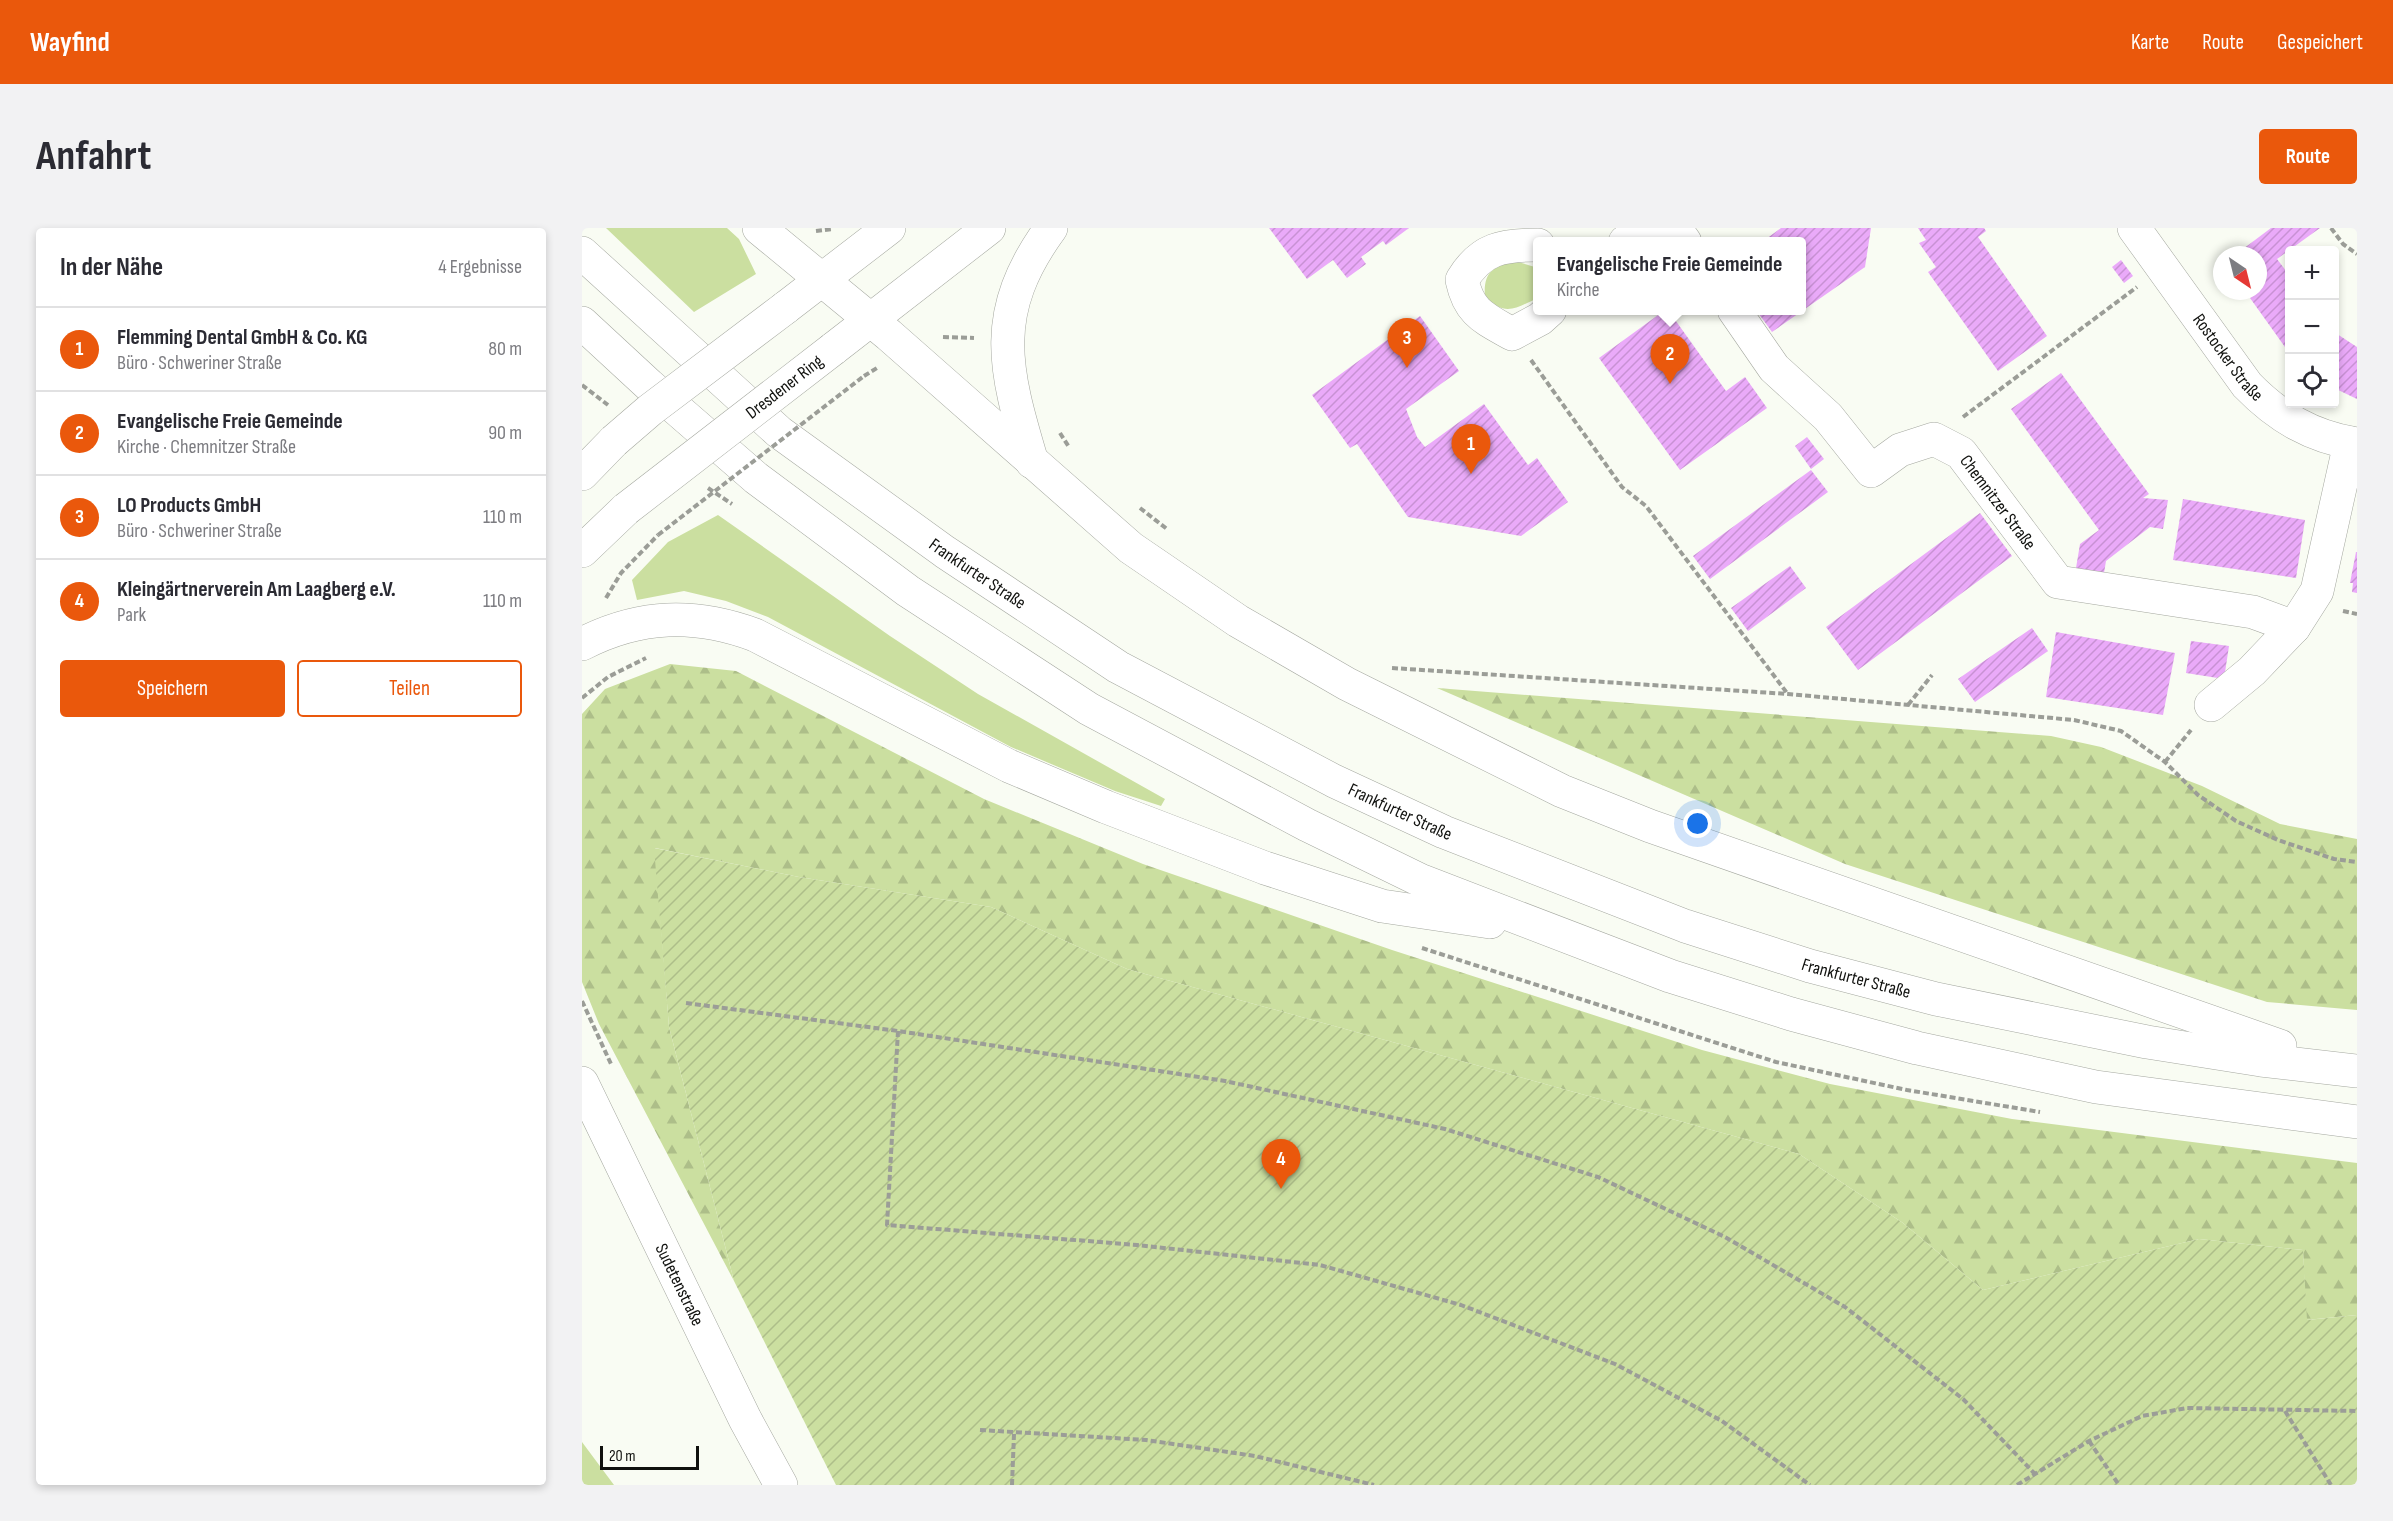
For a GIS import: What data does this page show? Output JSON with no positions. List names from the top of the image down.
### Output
{
  "streets": {
    "street": [
      "Rostocker Straße",
      "Dresdener Ring",
      "Chemnitzer Straße",
      "Frankfurter Straße",
      "Sudetenstraße"
    ]
  },
  "scale_bar": "20 m",
  "north": "bottom right",
  "page": {
    "header": "Wayfind",
    "nav": ["Karte", "Route", "Gespeichert"],
    "buttons": [
      "Route",
      ["Speichern", "Teilen"]
    ],
    "title": "Anfahrt",
    "heading": ["In der Nähe", "4 Ergebnisse"],
    "popup": ["Evangelische Freie Gemeinde", "Kirche"],
    "map_buttons": ["+", "−"],
    "list": [
      {
        "mark": "1",
        "name": "Flemming Dental GmbH & Co. KG",
        "note": "Büro · Schweriner Straße",
        "value": "80 m"
      },
      {
        "mark": "2",
        "name": "Evangelische Freie Gemeinde",
        "note": "Kirche · Chemnitzer Straße",
        "value": "90 m"
      },
      {
        "mark": "3",
        "name": "LO Products GmbH",
        "note": "Büro · Schweriner Straße",
        "value": "110 m"
      },
      {
        "mark": "4",
        "name": "Kleingärtnerverein Am Laagberg e.V.",
        "note": "Park",
        "value": "110 m"
      }
    ],
    "pins": [
      "3",
      "2",
      "1",
      "4"
    ],
    "scale": "20 m"
  }
}
